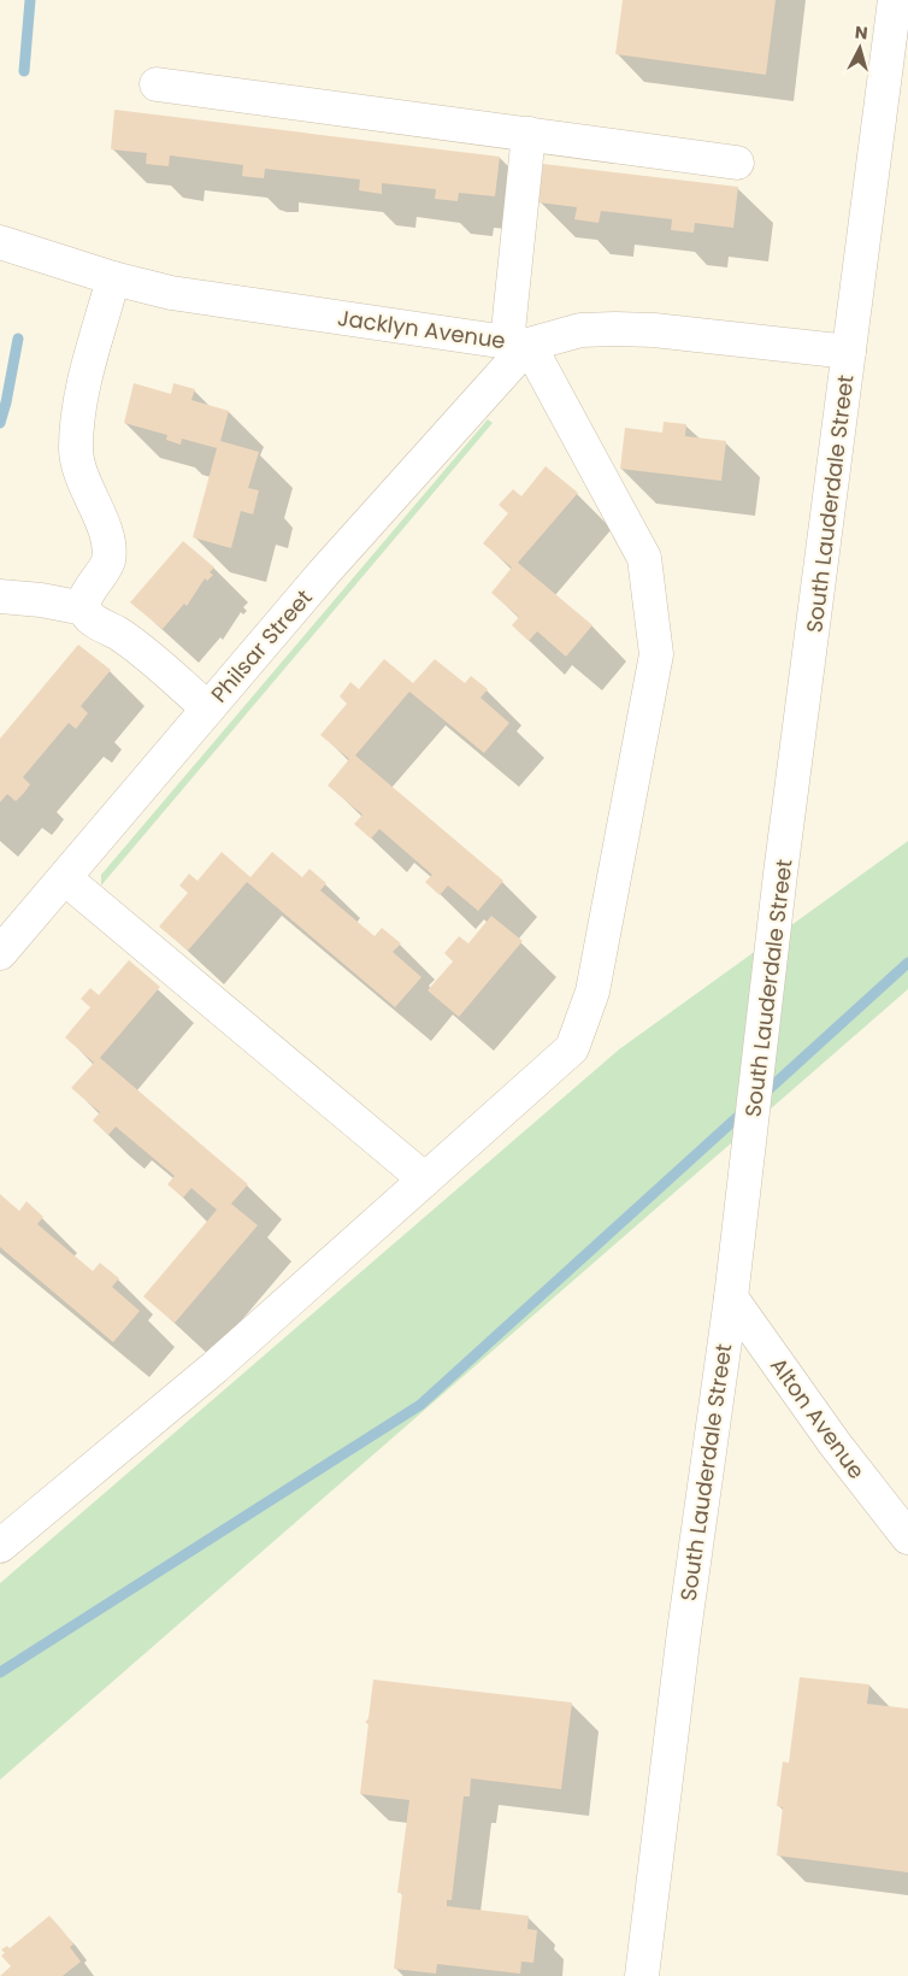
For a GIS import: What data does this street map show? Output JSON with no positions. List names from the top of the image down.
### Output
{
  "streets": {
    "street": [
      "Jacklyn Avenue",
      "South Lauderdale Street",
      "Philsar Street",
      "Alton Avenue"
    ]
  },
  "crossings": [
    ["Jacklyn Avenue", "South Lauderdale Street"],
    ["Jacklyn Avenue", "Philsar Street"],
    ["South Lauderdale Street", "Alton Avenue"]
  ],
  "north": "top"
}
